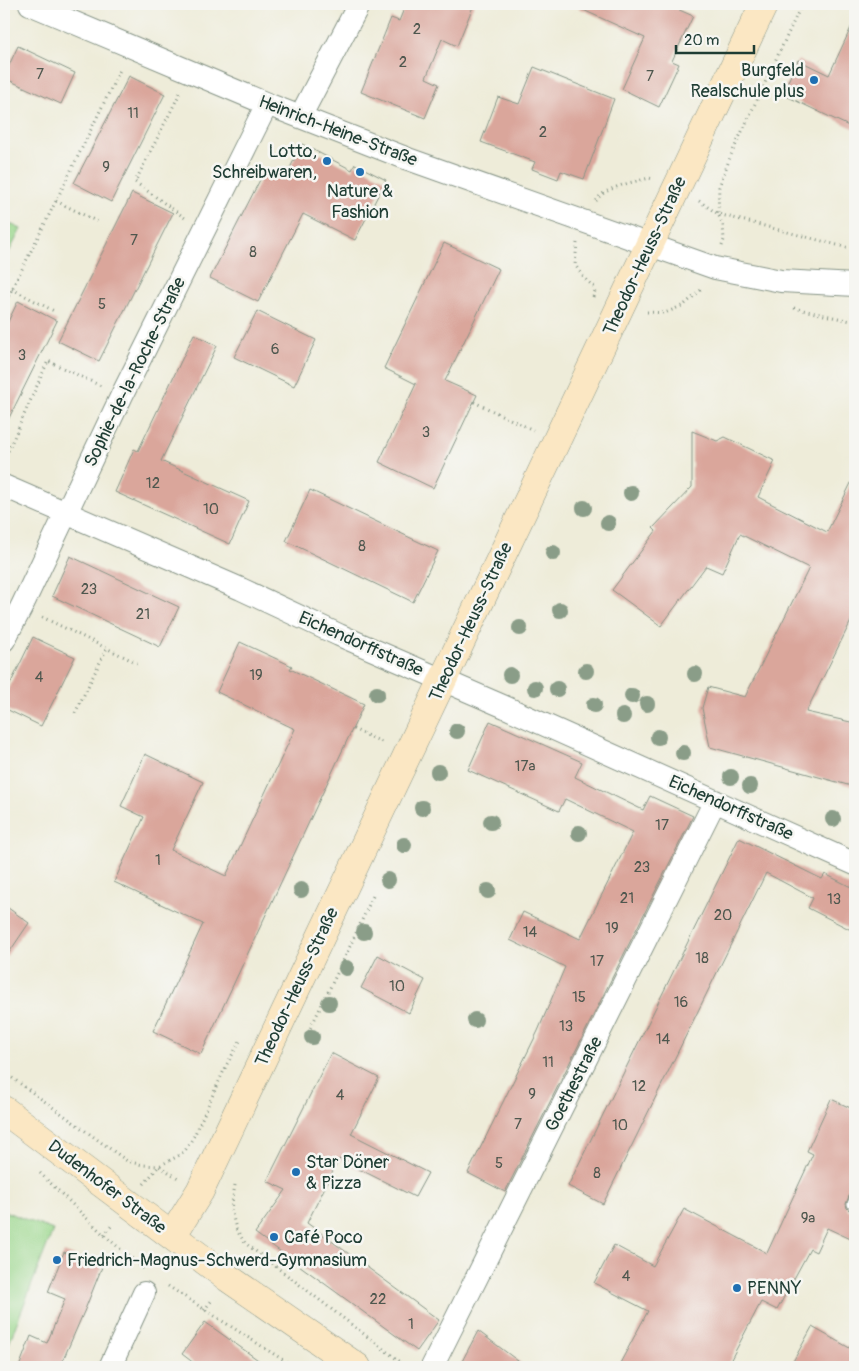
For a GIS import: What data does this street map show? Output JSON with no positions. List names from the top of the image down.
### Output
{
  "streets": {
    "main road": ["Theodor-Heuss-Straße", "Dudenhofer Straße"],
    "street": [
      "Heinrich-Heine-Straße",
      "Sophie-de-la-Roche-Straße",
      "Eichendorffstraße",
      "Goethestraße"
    ]
  },
  "crossings": [
    ["Heinrich-Heine-Straße", "Theodor-Heuss-Straße"],
    ["Heinrich-Heine-Straße", "Sophie-de-la-Roche-Straße"],
    ["Theodor-Heuss-Straße", "Eichendorffstraße"],
    ["Theodor-Heuss-Straße", "Dudenhofer Straße"],
    ["Sophie-de-la-Roche-Straße", "Eichendorffstraße"],
    ["Eichendorffstraße", "Goethestraße"]
  ],
  "places": [
    "Burgfeld Realschule plus",
    "Lotto, Schreibwaren,",
    "Nature & Fashion",
    "Star Döner & Pizza",
    "Café Poco",
    "Friedrich-Magnus-Schwerd-Gymnasium",
    "PENNY"
  ],
  "house_numbers": [
    "2",
    "2",
    "7",
    "7",
    "11",
    "2",
    "9",
    "7",
    "8",
    "5",
    "6",
    "3",
    "3",
    "12",
    "10",
    "8",
    "23",
    "21",
    "19",
    "4",
    "17a",
    "17",
    "1",
    "23",
    "21",
    "13",
    "20",
    "19",
    "14",
    "18",
    "17",
    "10",
    "15",
    "16",
    "13",
    "14",
    "11",
    "12",
    "9",
    "4",
    "7",
    "10",
    "5",
    "8",
    "9a",
    "4",
    "22",
    "1"
  ],
  "scale_bar": "20 m"
}
